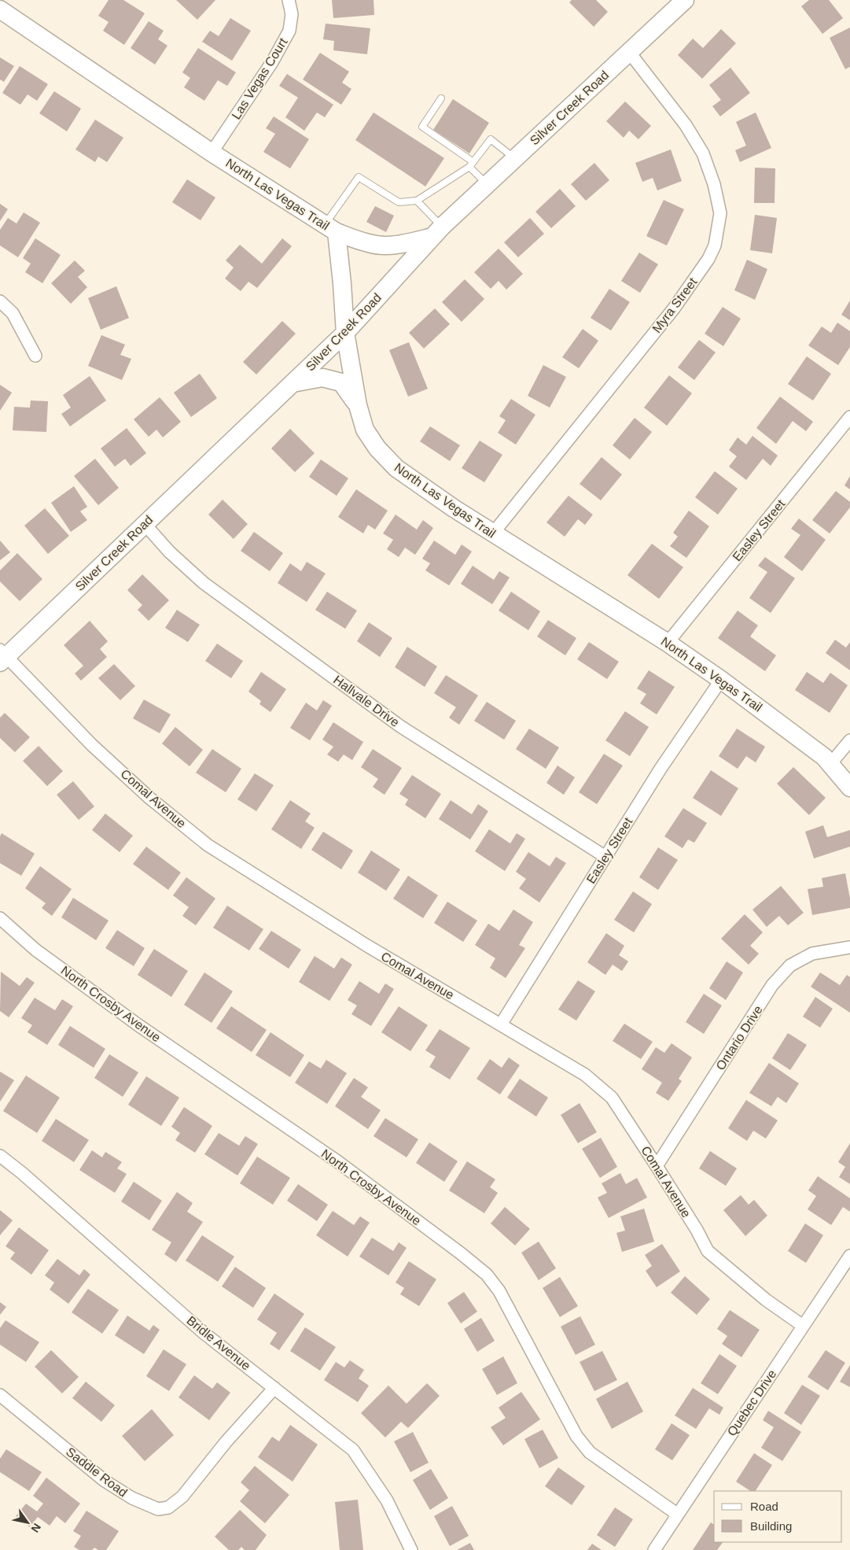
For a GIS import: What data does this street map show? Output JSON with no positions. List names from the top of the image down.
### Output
{
  "streets": {
    "street": [
      "Las Vegas Court",
      "Silver Creek Road",
      "North Las Vegas Trail",
      "Myra Street",
      "Easley Street",
      "Hallvale Drive",
      "Comal Avenue",
      "North Crosby Avenue",
      "Ontario Drive",
      "Bridle Avenue",
      "Quebec Drive",
      "Saddle Road"
    ]
  },
  "crossings": [
    ["Las Vegas Court", "North Las Vegas Trail"],
    ["Silver Creek Road", "North Las Vegas Trail"],
    ["Silver Creek Road", "Myra Street"],
    ["Silver Creek Road", "Hallvale Drive"],
    ["Silver Creek Road", "Comal Avenue"],
    ["North Las Vegas Trail", "Myra Street"],
    ["North Las Vegas Trail", "Easley Street"],
    ["Easley Street", "Hallvale Drive"],
    ["Easley Street", "Comal Avenue"],
    ["Comal Avenue", "Ontario Drive"],
    ["Comal Avenue", "Quebec Drive"],
    ["North Crosby Avenue", "Quebec Drive"],
    ["Bridle Avenue", "Saddle Road"]
  ],
  "legend": ["Road", "Building"],
  "north": "bottom right"
}
